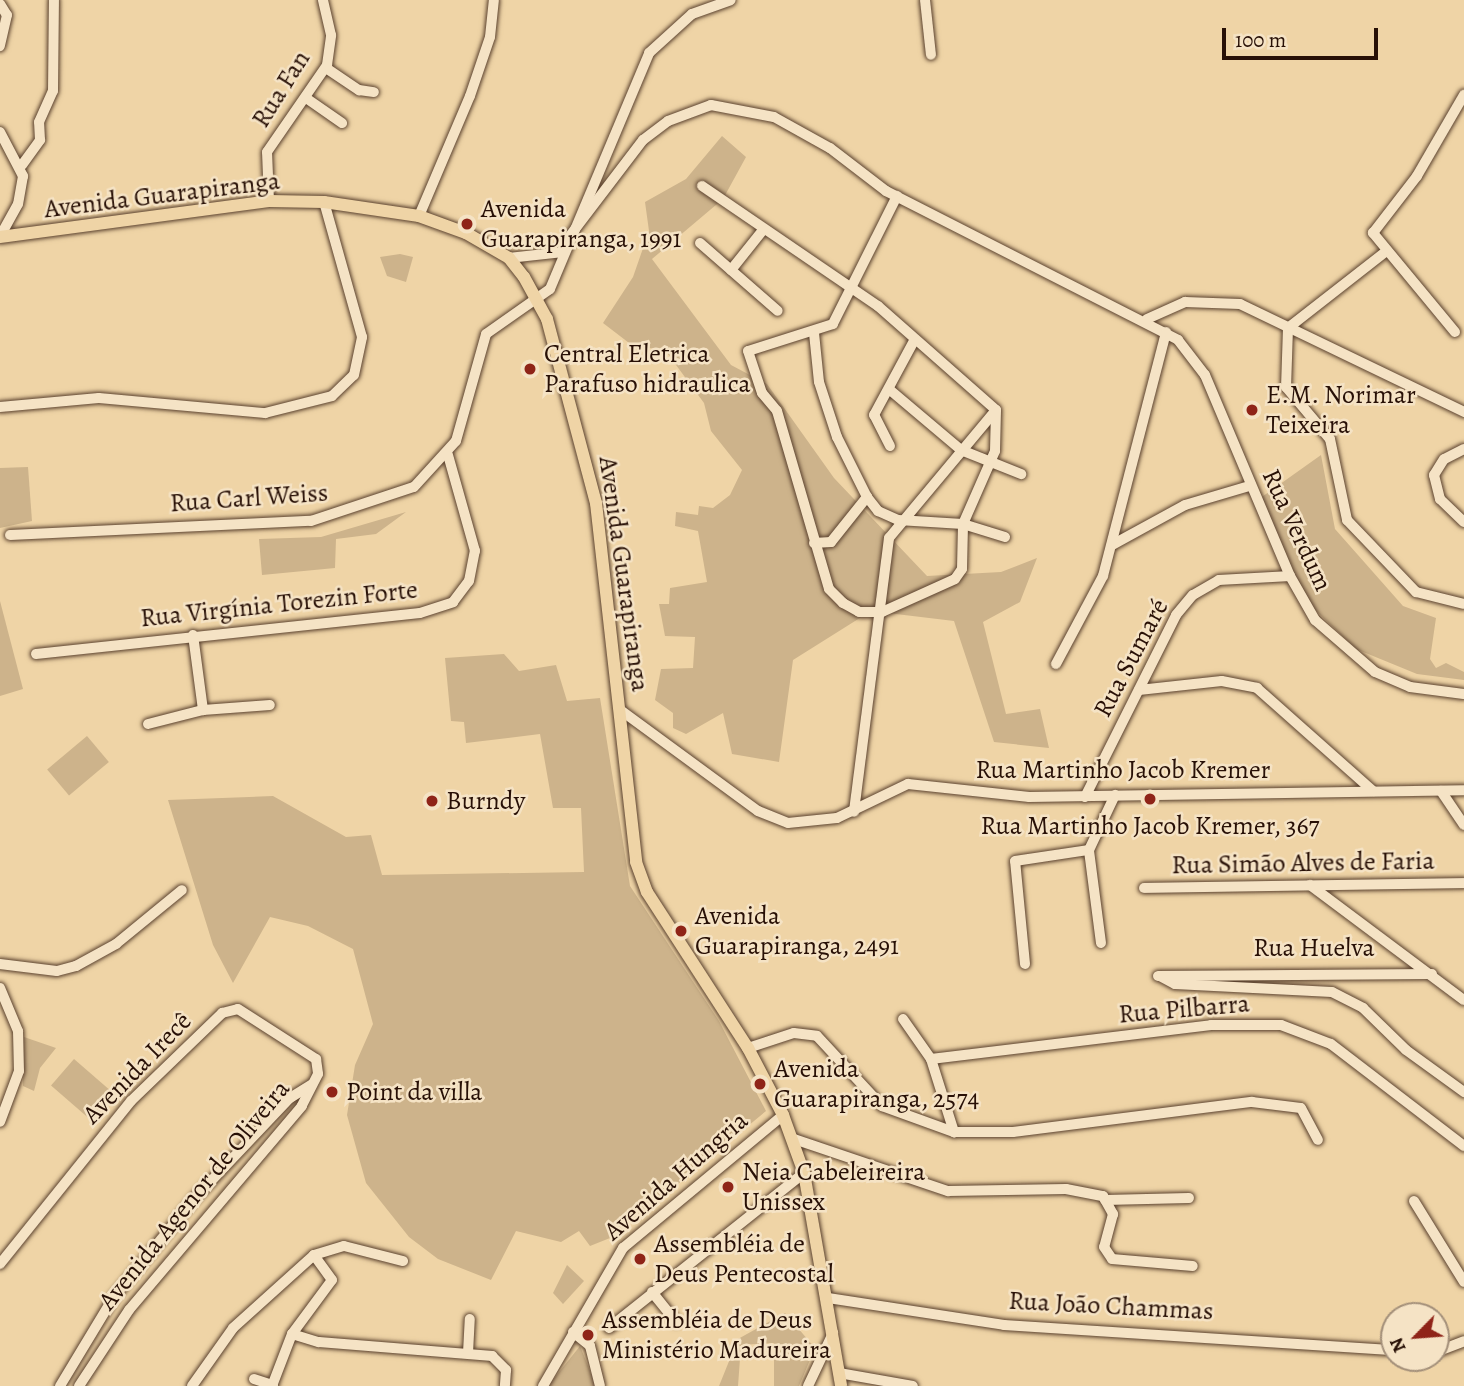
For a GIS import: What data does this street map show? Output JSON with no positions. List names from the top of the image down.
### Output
{
  "streets": {
    "main road": ["Avenida Guarapiranga"],
    "street": [
      "Rua Fan",
      "Rua Carl Weiss",
      "Rua Verdum",
      "Rua Virgínia Torezin Forte",
      "Rua Sumaré",
      "Rua Martinho Jacob Kremer",
      "Rua Simão Alves de Faria",
      "Rua Huelva",
      "Rua Pilbarra",
      "Avenida Irecê",
      "Avenida Hungria",
      "Avenida Agenor de Oliveira",
      "Rua João Chammas"
    ]
  },
  "crossings": [
    ["Rua Fan", "Avenida Guarapiranga"],
    ["Avenida Guarapiranga", "Rua Martinho Jacob Kremer"],
    ["Avenida Guarapiranga", "Avenida Hungria"],
    ["Avenida Guarapiranga", "Rua João Chammas"],
    ["Rua Carl Weiss", "Rua Virgínia Torezin Forte"],
    ["Rua Verdum", "Rua Sumaré"],
    ["Rua Sumaré", "Rua Martinho Jacob Kremer"],
    ["Avenida Irecê", "Avenida Agenor de Oliveira"]
  ],
  "places": [
    "Avenida Guarapiranga, 1991",
    "Central Eletrica Parafuso hidraulica",
    "E.M. Norimar Teixeira",
    "Rua Martinho Jacob Kremer, 367",
    "Burndy",
    "Avenida Guarapiranga, 2491",
    "Avenida Guarapiranga, 2574",
    "Point da villa",
    "Neia Cabeleireira Unissex",
    "Assembléia de Deus Pentecostal",
    "Assembléia de Deus Ministério Madureira"
  ],
  "scale_bar": "100 m",
  "north": "bottom left"
}
